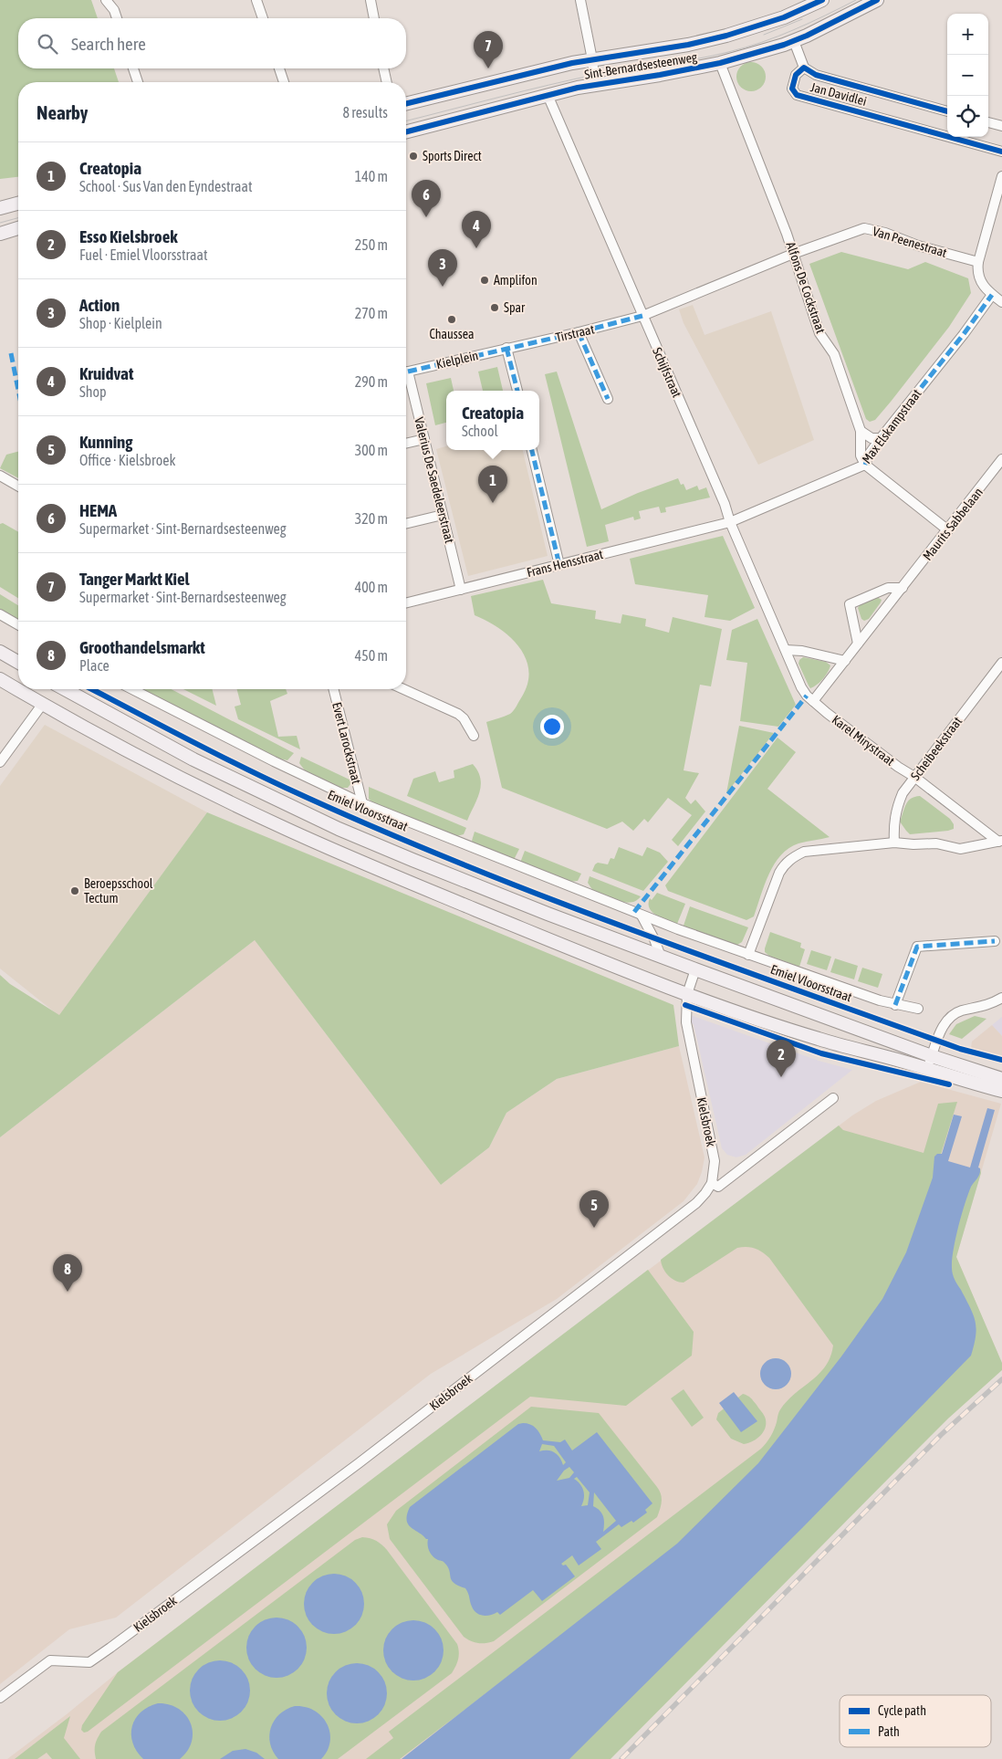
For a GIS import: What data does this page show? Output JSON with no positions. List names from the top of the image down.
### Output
{
  "streets": {
    "street": [
      "Sint-Bernardsesteenweg",
      "Jan Davidlei",
      "Van Peenestraat",
      "Alfons De Cockstraat",
      "Tirstraat",
      "Kielplein",
      "Schijfstraat",
      "Max Elskampstraat",
      "Valerius De Saedeleerstraat",
      "Maurits Sabbelaan",
      "Frans Hensstraat",
      "Karel Mirystraat",
      "Evert Larockstraat",
      "Scheibeekstraat",
      "Emiel Vloorsstraat",
      "Kielsbroek"
    ]
  },
  "crossings": [
    ["Sint-Bernardsesteenweg", "Jan Davidlei"],
    ["Sint-Bernardsesteenweg", "Alfons De Cockstraat"],
    ["Sint-Bernardsesteenweg", "Schijfstraat"],
    ["Van Peenestraat", "Alfons De Cockstraat"],
    ["Van Peenestraat", "Tirstraat"],
    ["Van Peenestraat", "Schijfstraat"],
    ["Alfons De Cockstraat", "Max Elskampstraat"],
    ["Tirstraat", "Kielplein"],
    ["Tirstraat", "Schijfstraat"],
    ["Schijfstraat", "Max Elskampstraat"],
    ["Schijfstraat", "Maurits Sabbelaan"],
    ["Schijfstraat", "Frans Hensstraat"],
    ["Schijfstraat", "Karel Mirystraat"],
    ["Max Elskampstraat", "Frans Hensstraat"],
    ["Valerius De Saedeleerstraat", "Frans Hensstraat"],
    ["Maurits Sabbelaan", "Karel Mirystraat"],
    ["Karel Mirystraat", "Scheibeekstraat"],
    ["Evert Larockstraat", "Emiel Vloorsstraat"]
  ],
  "places": [
    "Sports Direct",
    "Amplifon",
    "Spar",
    "Chaussea",
    "Beroepsschool Tectum"
  ],
  "legend": ["Cycle path", "Path"],
  "page": {
    "map_buttons": ["+", "−"],
    "search": "Search here",
    "pins": [
      "7",
      "6",
      "4",
      "3",
      "1",
      "2",
      "5",
      "8"
    ],
    "heading": ["Nearby", "8 results"],
    "list": [
      {
        "mark": "1",
        "name": "Creatopia",
        "note": "School · Sus Van den Eyndestraat",
        "value": "140 m"
      },
      {
        "mark": "2",
        "name": "Esso Kielsbroek",
        "note": "Fuel · Emiel Vloorsstraat",
        "value": "250 m"
      },
      {
        "mark": "3",
        "name": "Action",
        "note": "Shop · Kielplein",
        "value": "270 m"
      },
      {
        "mark": "4",
        "name": "Kruidvat",
        "note": "Shop",
        "value": "290 m"
      },
      {
        "mark": "5",
        "name": "Kunning",
        "note": "Office · Kielsbroek",
        "value": "300 m"
      },
      {
        "mark": "6",
        "name": "HEMA",
        "note": "Supermarket · Sint-Bernardsesteenweg",
        "value": "320 m"
      },
      {
        "mark": "7",
        "name": "Tanger Markt Kiel",
        "note": "Supermarket · Sint-Bernardsesteenweg",
        "value": "400 m"
      },
      {
        "mark": "8",
        "name": "Groothandelsmarkt",
        "note": "Place",
        "value": "450 m"
      }
    ],
    "popup": ["Creatopia", "School"]
  }
}
